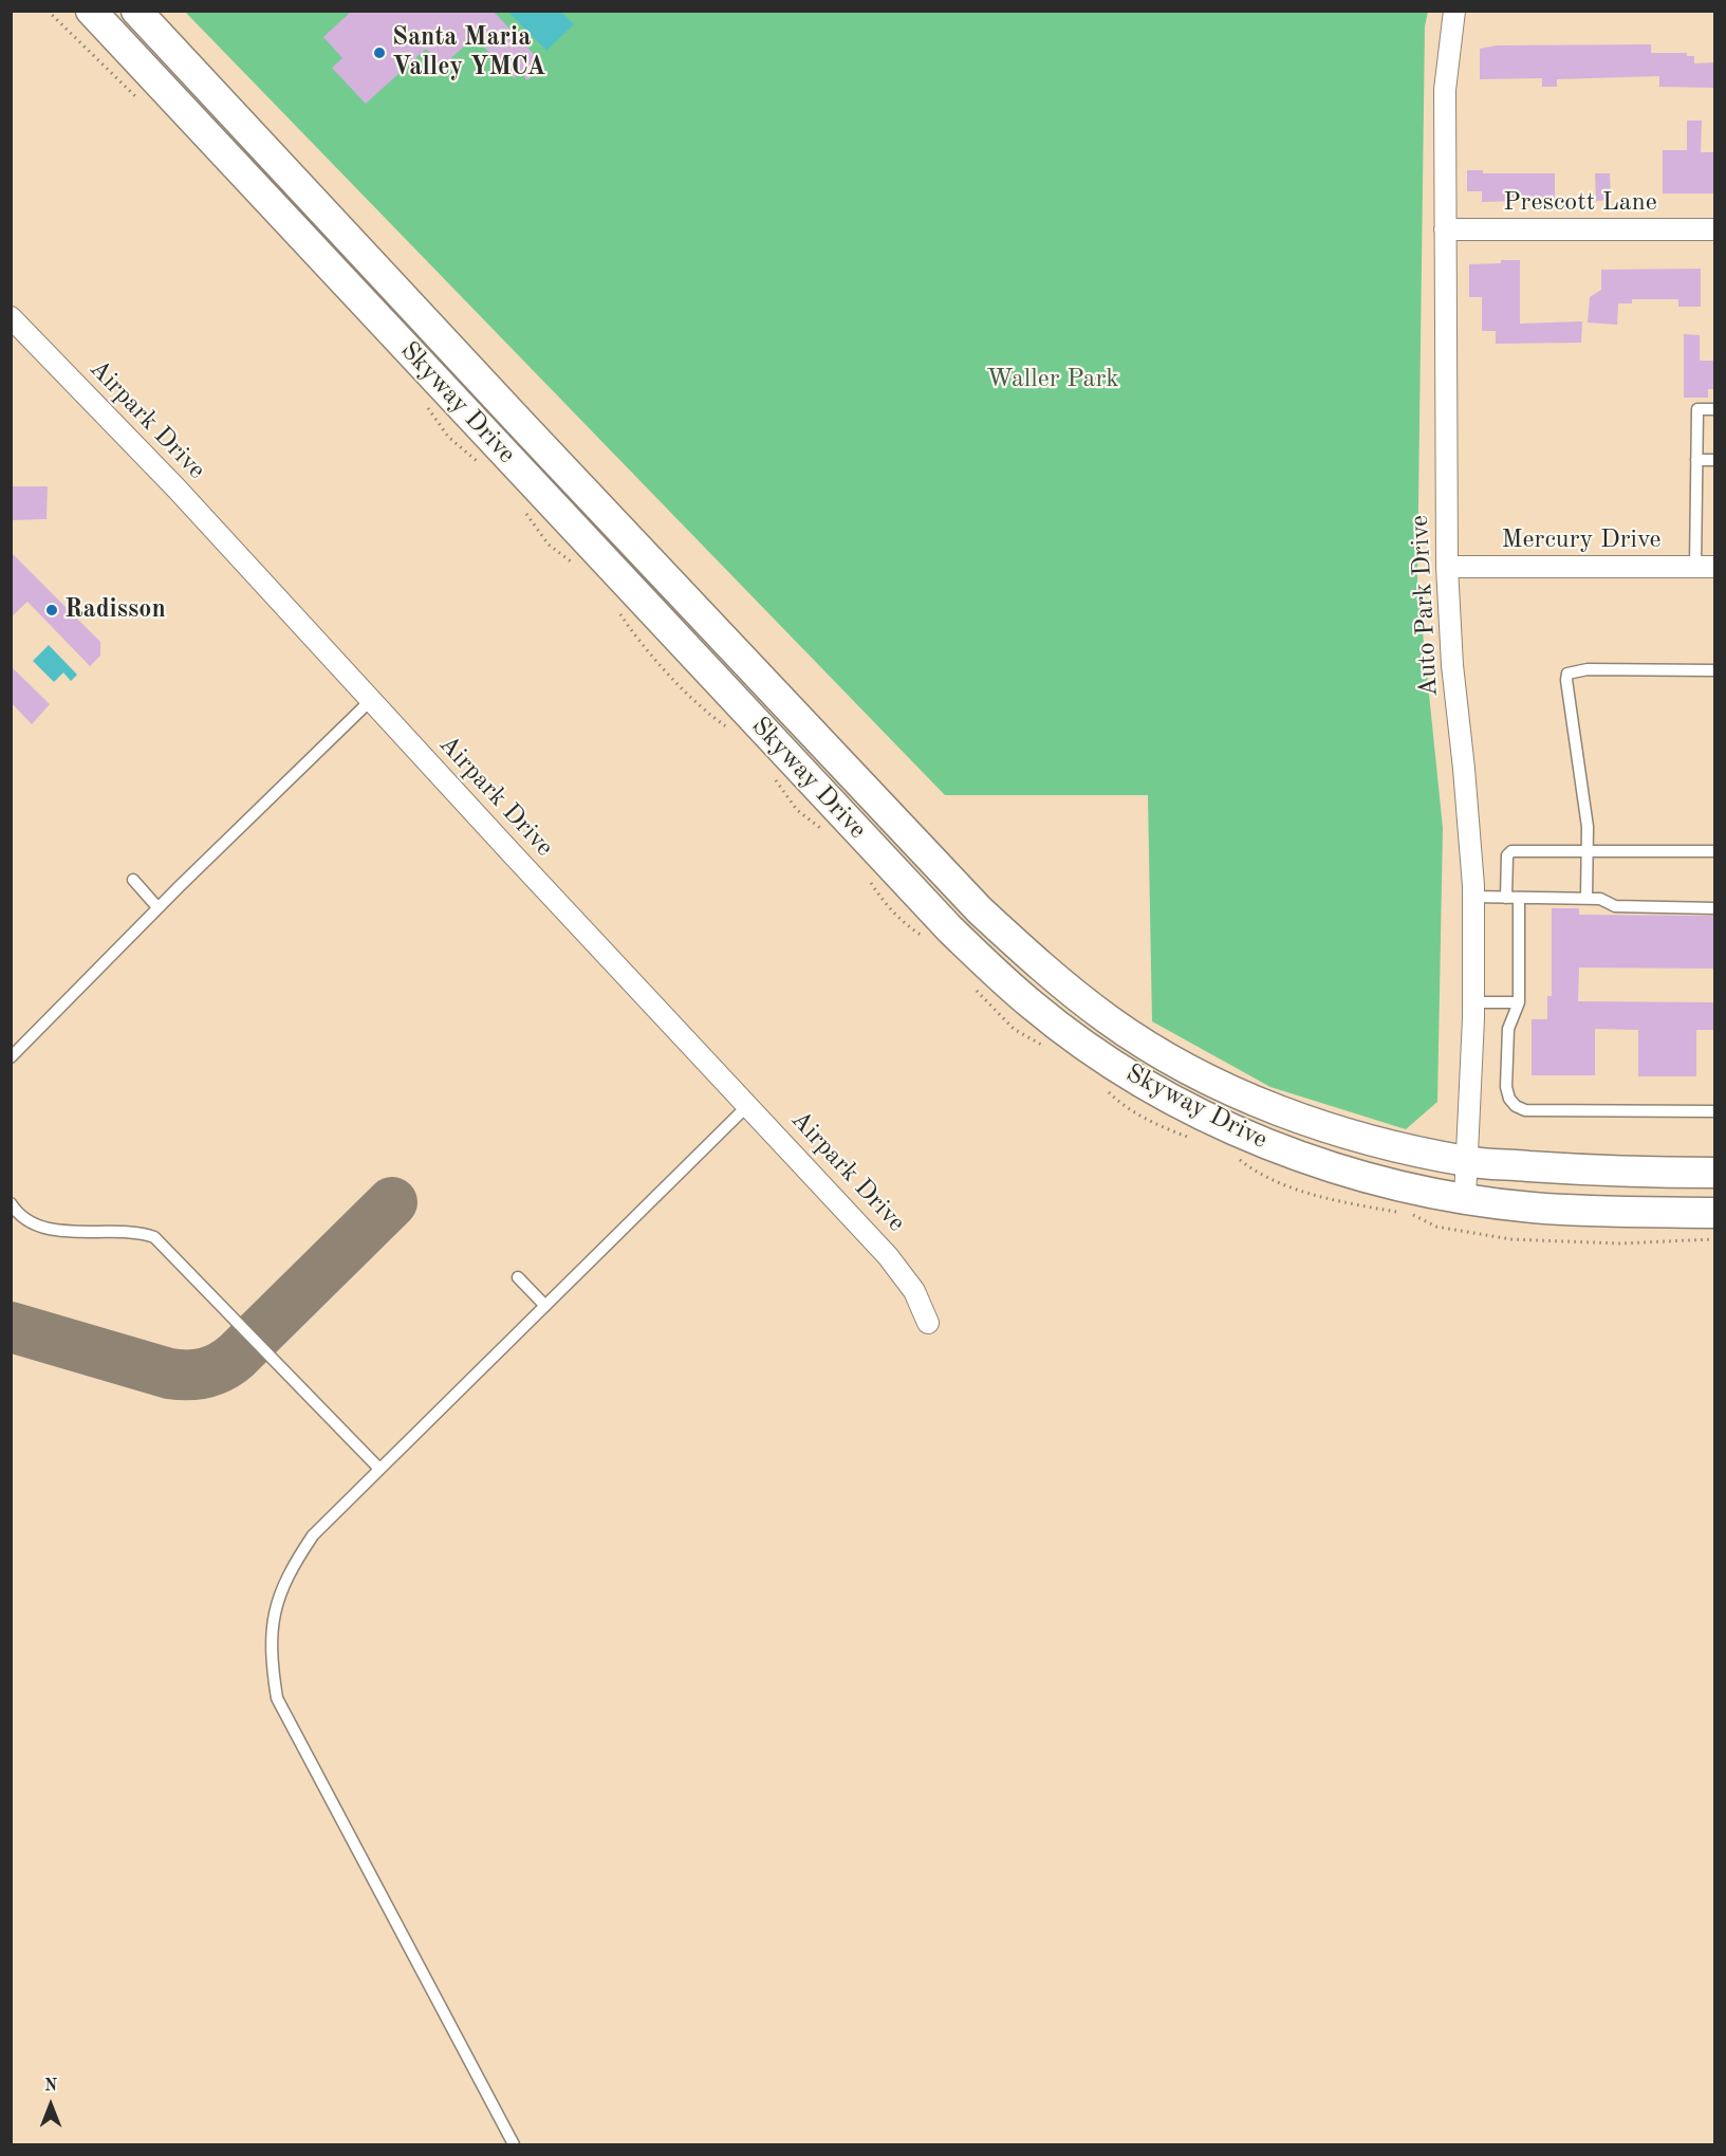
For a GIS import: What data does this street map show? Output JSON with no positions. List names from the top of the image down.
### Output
{
  "streets": {
    "main road": ["Skyway Drive"],
    "street": [
      "Prescott Lane",
      "Airpark Drive",
      "Mercury Drive",
      "Auto Park Drive"
    ]
  },
  "crossings": [
    ["Prescott Lane", "Auto Park Drive"],
    ["Skyway Drive", "Auto Park Drive"],
    ["Mercury Drive", "Auto Park Drive"]
  ],
  "parks": ["Waller Park"],
  "places": ["Santa Maria Valley YMCA", "Radisson"],
  "north": "top"
}
